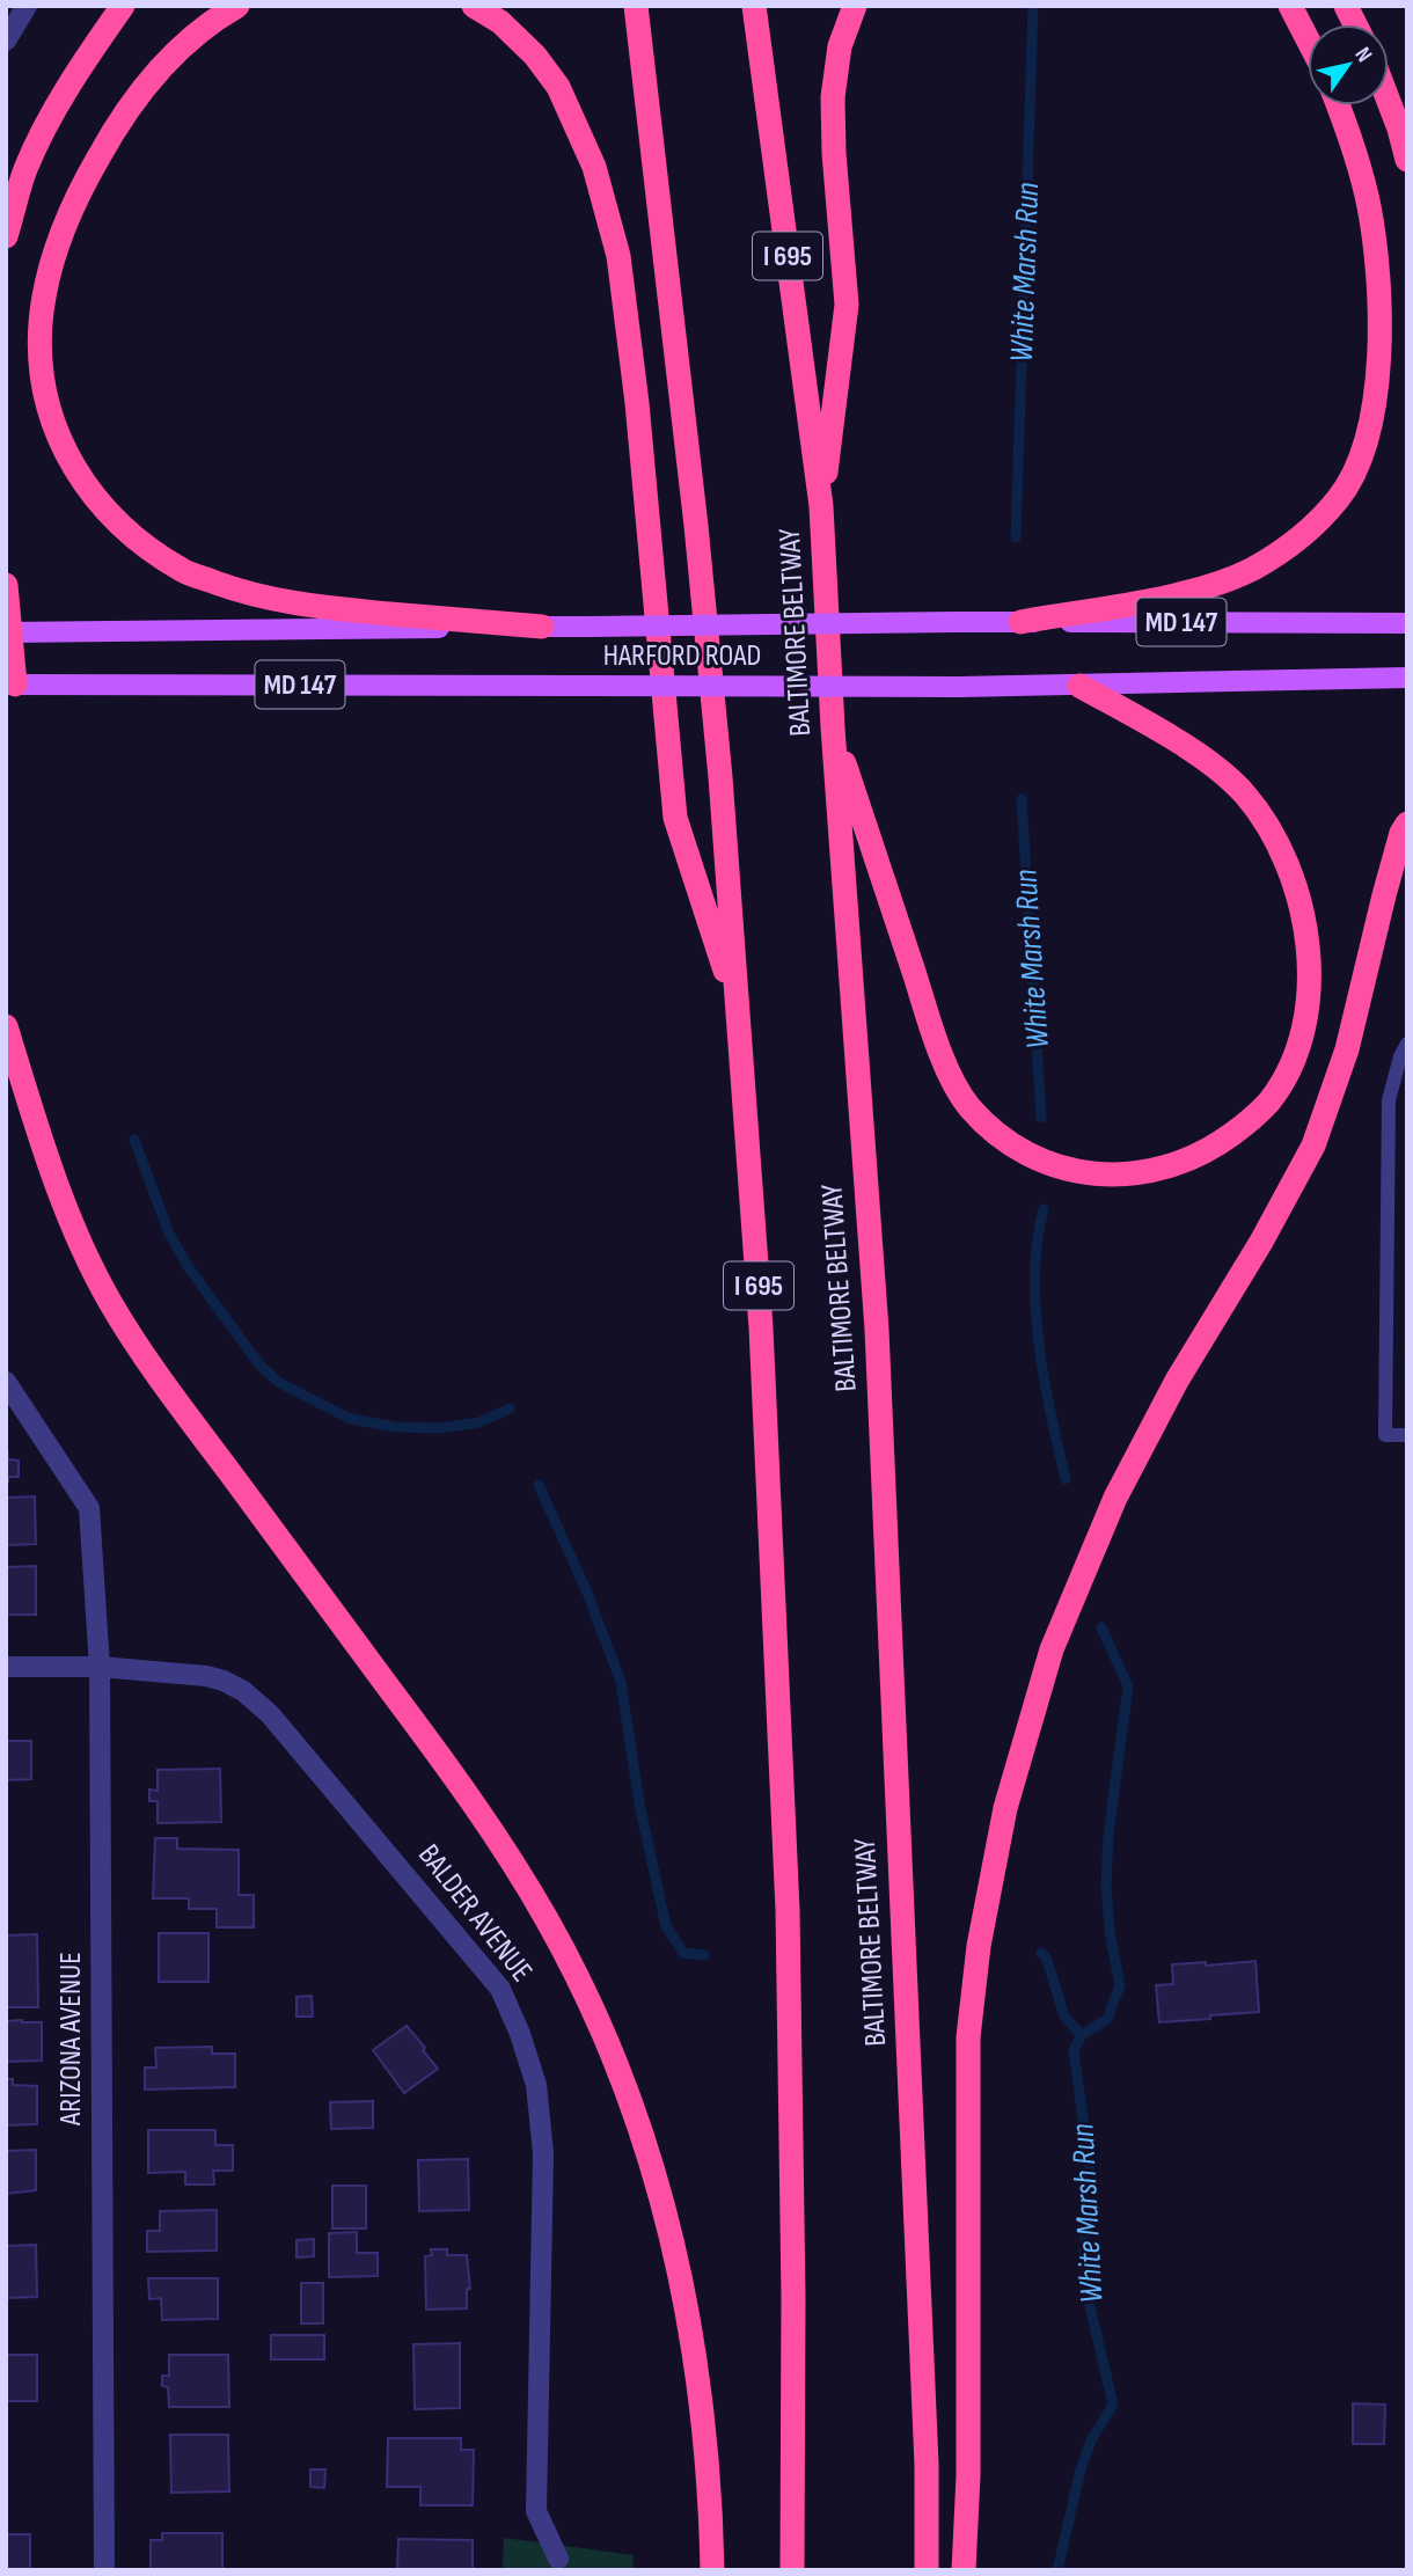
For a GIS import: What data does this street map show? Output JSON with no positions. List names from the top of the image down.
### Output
{
  "streets": {
    "highway": ["I 695", "BALTIMORE BELTWAY"],
    "main road": ["MD 147", "HARFORD ROAD"],
    "street": ["BALDER AVENUE", "ARIZONA AVENUE"]
  },
  "crossings": [
    ["BALDER AVENUE", "ARIZONA AVENUE"]
  ],
  "water": ["White Marsh Run"],
  "north": "top right"
}
